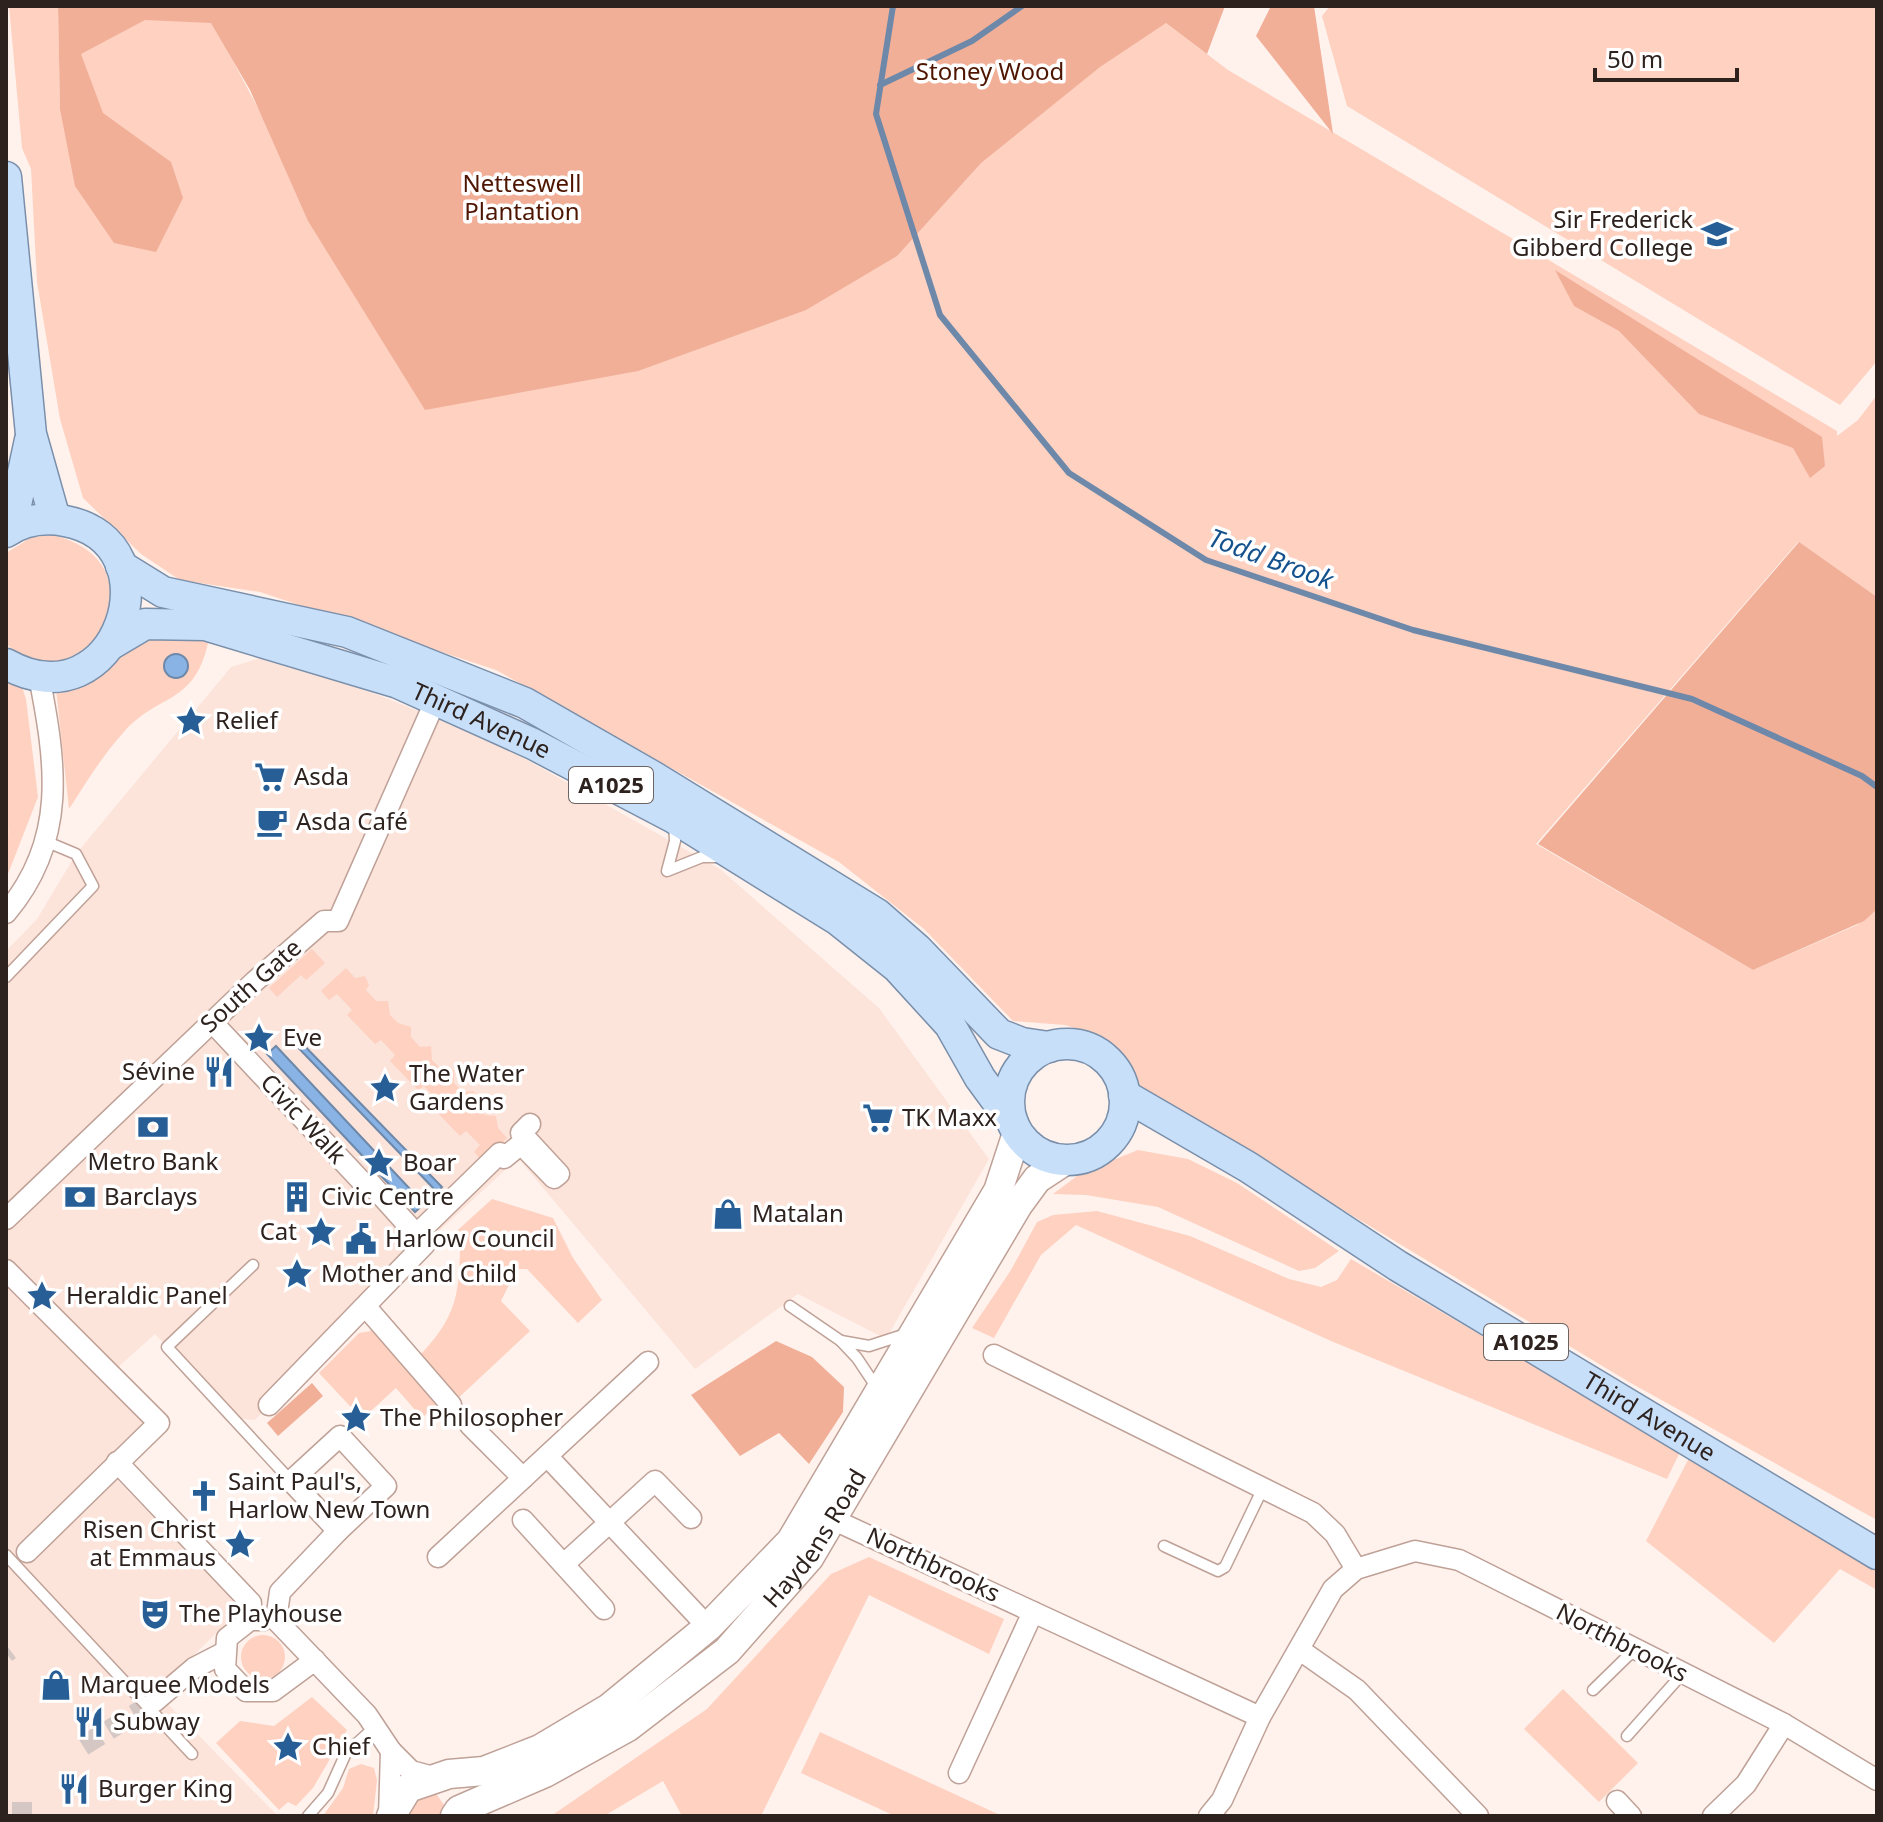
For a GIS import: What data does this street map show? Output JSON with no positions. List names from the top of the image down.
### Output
{
  "streets": {
    "main road": ["Third Avenue", "A1025"],
    "street": [
      "South Gate",
      "Civic Walk",
      "Haydens Road",
      "Northbrooks"
    ]
  },
  "crossings": [
    ["Third Avenue", "A1025"],
    ["Third Avenue", "Haydens Road"],
    ["A1025", "Haydens Road"],
    ["South Gate", "Civic Walk"],
    ["Haydens Road", "Northbrooks"]
  ],
  "water": ["Todd Brook"],
  "parks": ["Stoney Wood", "Netteswell Plantation"],
  "places": {
    "school or university": ["Sir Frederick Gibberd College"],
    "place": [
      "Relief",
      "Eve",
      "The Water Gardens",
      "Boar",
      "Cat",
      "Mother and Child",
      "Heraldic Panel",
      "The Philosopher",
      "Risen Christ at Emmaus",
      "Chief"
    ],
    "supermarket": ["Asda", "TK Maxx"],
    "cafe": ["Asda Café"],
    "restaurant": ["Sévine", "Subway", "Burger King"],
    "bank": ["Metro Bank", "Barclays"],
    "building": ["Civic Centre"],
    "shop": ["Matalan", "Marquee Models"],
    "public building": ["Harlow Council"],
    "church": ["Saint Paul's, Harlow New Town"],
    "theatre": ["The Playhouse"]
  },
  "scale_bar": "50 m"
}
